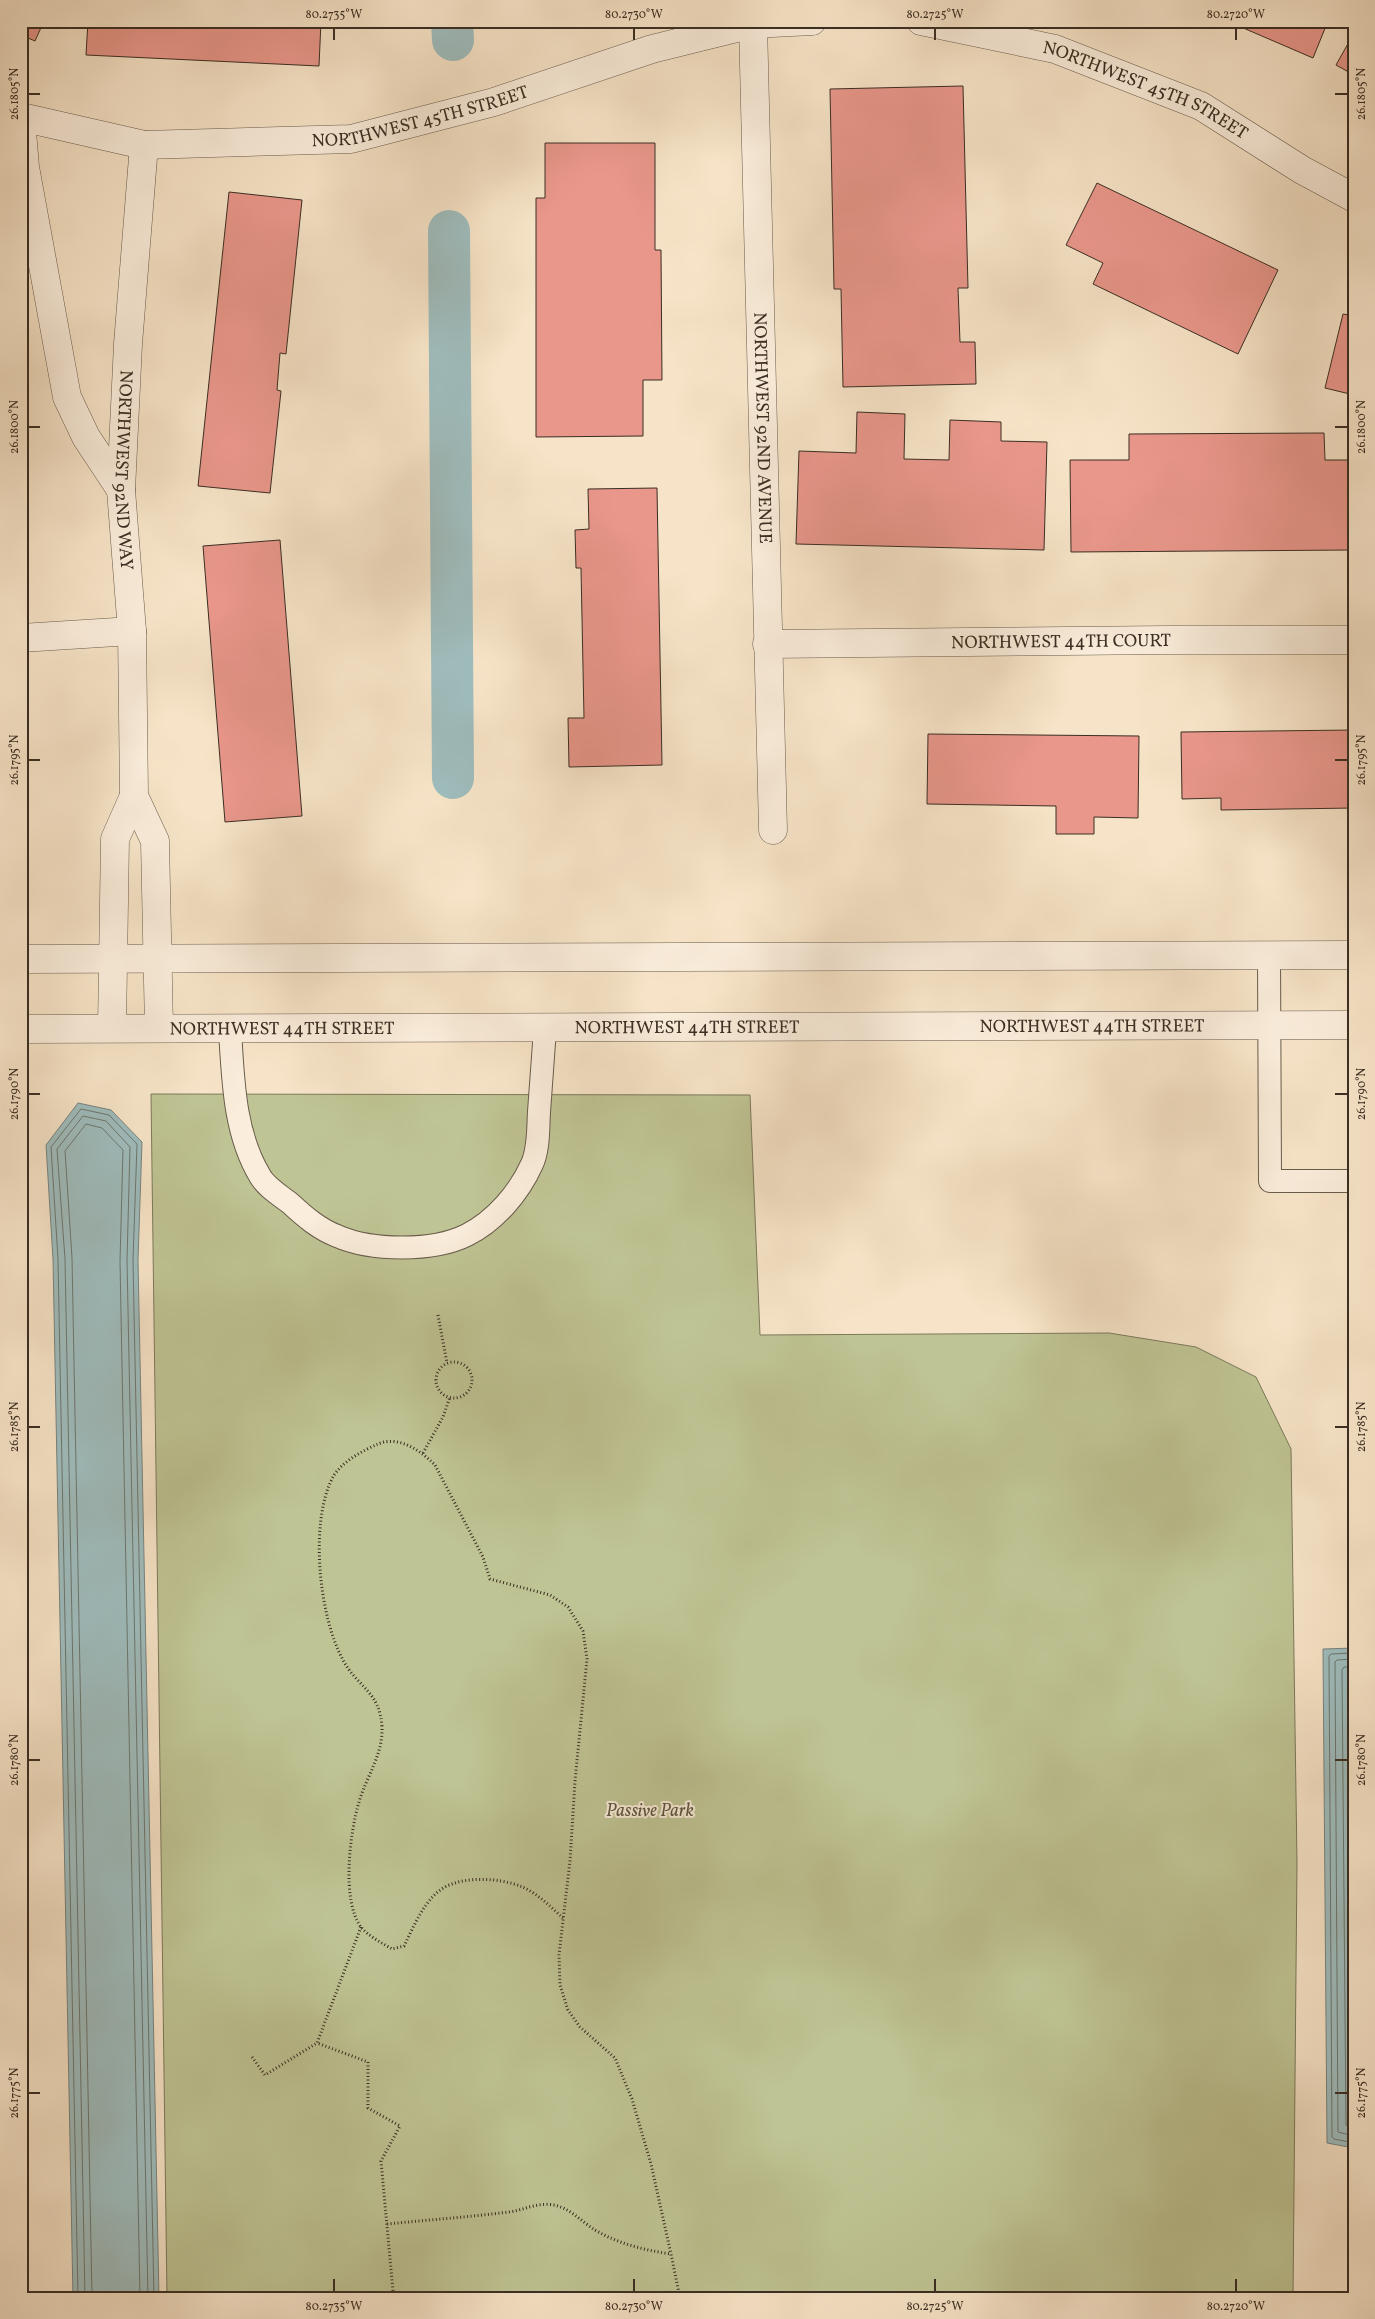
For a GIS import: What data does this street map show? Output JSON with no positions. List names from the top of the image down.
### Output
{
  "streets": {
    "street": [
      "NORTHWEST 45TH STREET",
      "NORTHWEST 92ND AVENUE",
      "NORTHWEST 92ND WAY",
      "NORTHWEST 44TH COURT",
      "NORTHWEST 44TH STREET"
    ]
  },
  "crossings": [
    ["NORTHWEST 45TH STREET", "NORTHWEST 92ND AVENUE"],
    ["NORTHWEST 45TH STREET", "NORTHWEST 92ND WAY"],
    ["NORTHWEST 92ND AVENUE", "NORTHWEST 44TH COURT"],
    ["NORTHWEST 92ND WAY", "NORTHWEST 44TH STREET"]
  ],
  "parks": ["Passive Park"],
  "coordinates": [
    "80.2735°W",
    "80.2730°W",
    "80.2725°W",
    "80.2720°W",
    "26.1805°N",
    "26.1800°N",
    "26.1795°N",
    "26.1790°N",
    "26.1785°N",
    "26.1780°N",
    "26.1775°N"
  ]
}
